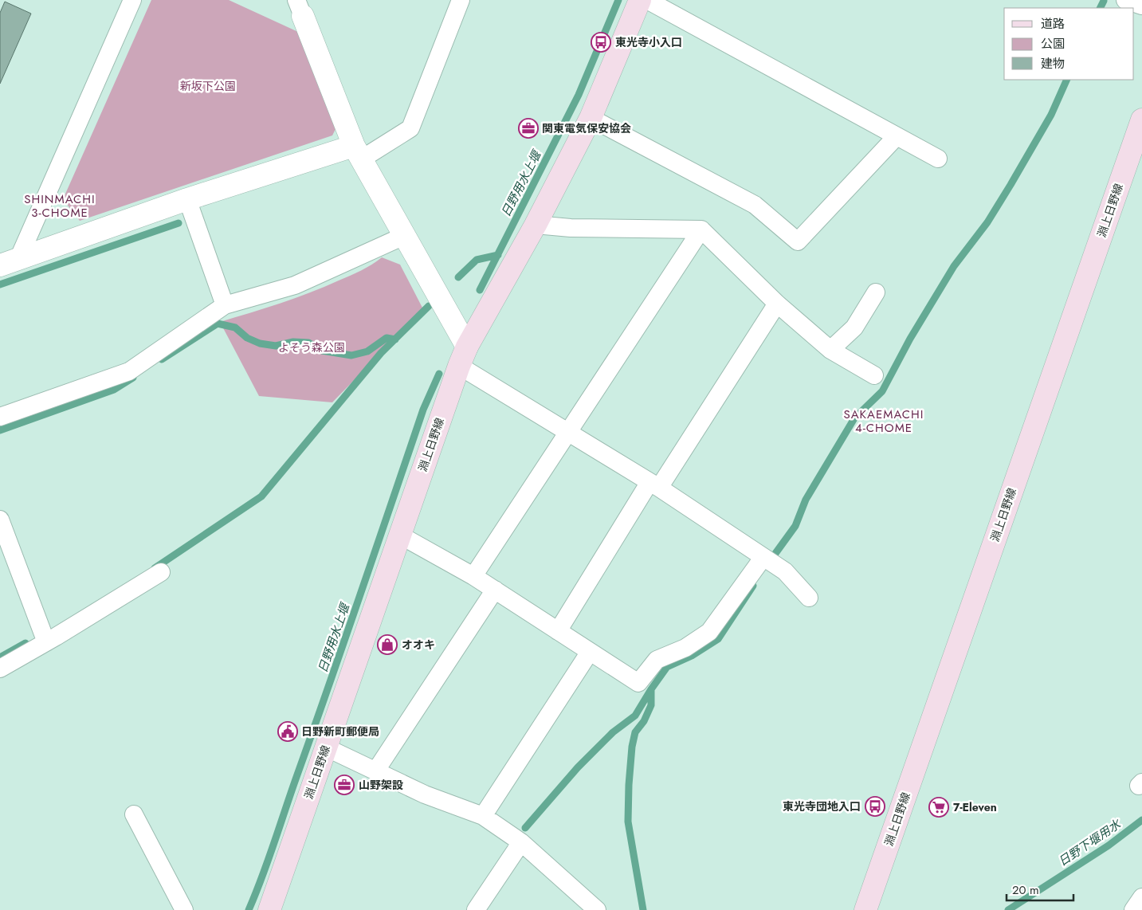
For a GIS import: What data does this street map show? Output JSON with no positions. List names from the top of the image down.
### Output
{
  "streets": {
    "main road": ["淵上日野線"]
  },
  "districts": ["SHINMACHI 3-CHOME", "SAKAEMACHI 4-CHOME"],
  "water": ["日野用水上堰", "日野下堰用水"],
  "parks": ["新坂下公園", "よそう森公園"],
  "places": {
    "bus stop": ["東光寺小入口", "東光寺団地入口"],
    "office": ["関東電気保安協会", "山野架設"],
    "shop": ["オオキ"],
    "public building": ["日野新町郵便局"],
    "supermarket": ["7-Eleven"]
  },
  "legend": ["道路", "公園", "建物"],
  "scale_bar": "20 m"
}
